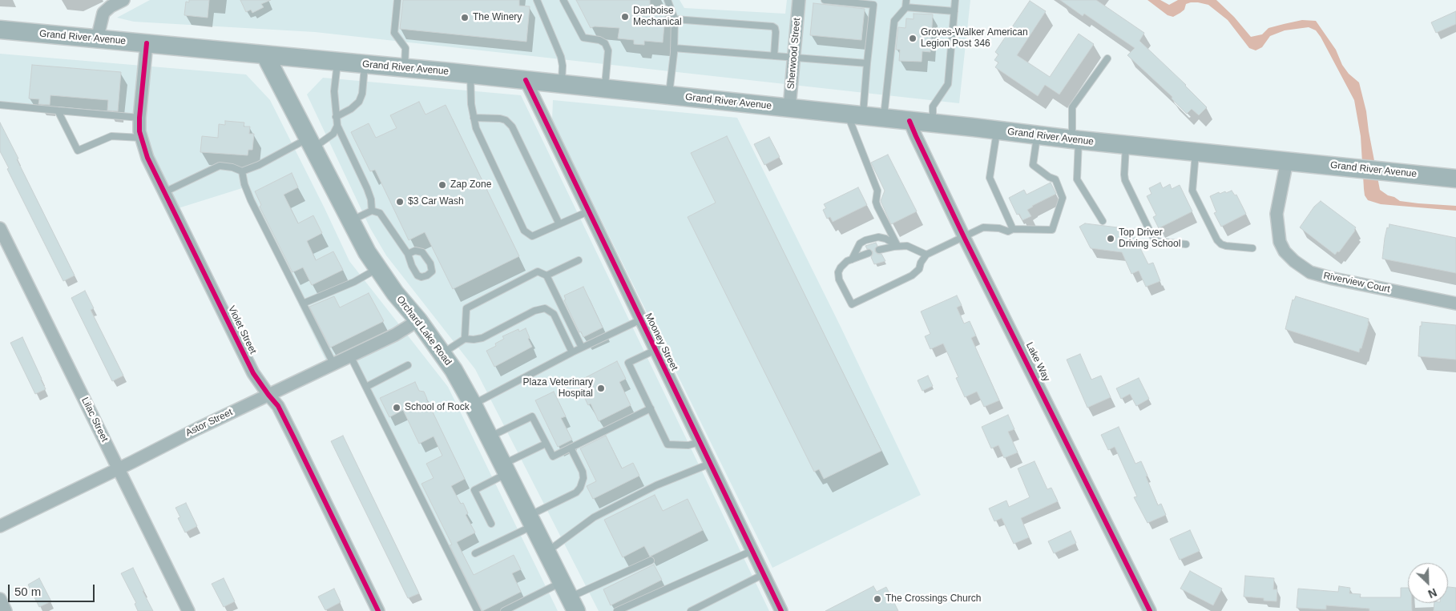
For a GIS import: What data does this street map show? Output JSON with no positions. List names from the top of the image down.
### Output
{
  "streets": {
    "main road": ["Grand River Avenue", "Orchard Lake Road"],
    "street": [
      "Sherwood Street",
      "Riverview Court",
      "Violet Street",
      "Mooney Street",
      "Lake Way",
      "Lilac Street",
      "Astor Street"
    ]
  },
  "crossings": [
    ["Grand River Avenue", "Sherwood Street"],
    ["Grand River Avenue", "Riverview Court"],
    ["Grand River Avenue", "Violet Street"],
    ["Grand River Avenue", "Orchard Lake Road"],
    ["Grand River Avenue", "Mooney Street"],
    ["Grand River Avenue", "Lake Way"],
    ["Violet Street", "Astor Street"],
    ["Orchard Lake Road", "Astor Street"],
    ["Lilac Street", "Astor Street"]
  ],
  "places": [
    "Danboise Mechanical",
    "The Winery",
    "Groves-Walker American Legion Post 346",
    "Zap Zone",
    "$3 Car Wash",
    "Top Driver Driving School",
    "Plaza Veterinary Hospital",
    "School of Rock",
    "The Crossings Church"
  ],
  "scale_bar": "50 m",
  "north": "bottom right"
}
